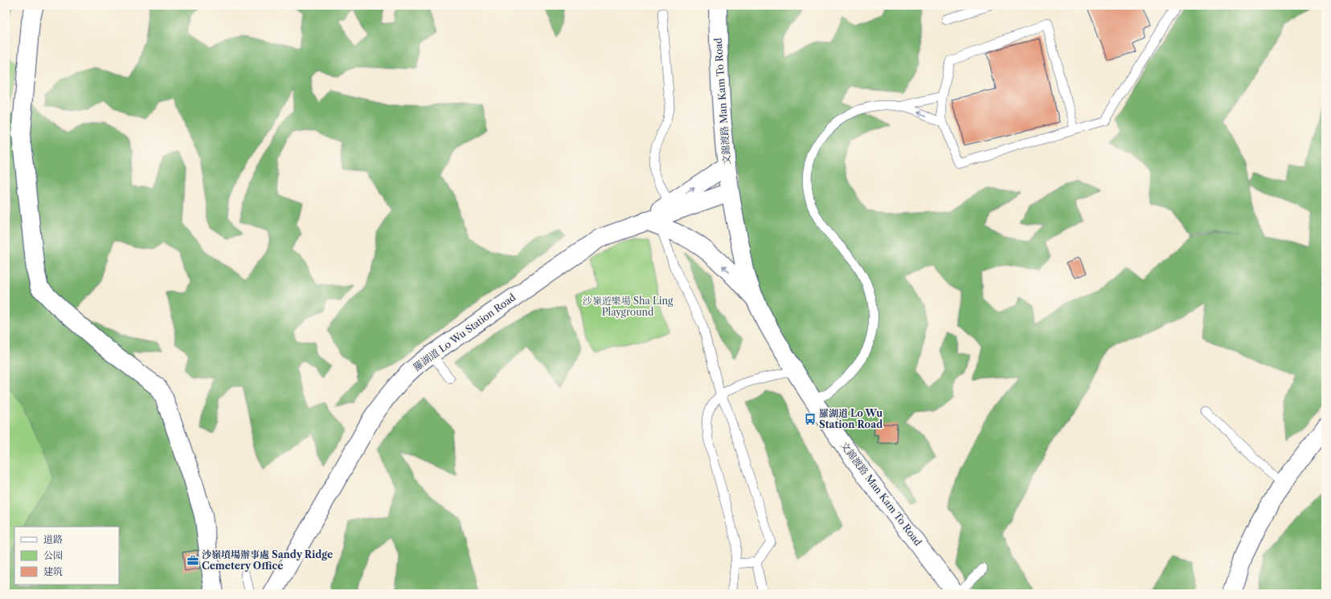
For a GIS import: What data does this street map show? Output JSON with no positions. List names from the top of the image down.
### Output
{
  "streets": {
    "street": ["文錦渡路 Man Kam To Road", "羅湖道 Lo Wu Station Road"]
  },
  "crossings": [
    ["文錦渡路 Man Kam To Road", "羅湖道 Lo Wu Station Road"]
  ],
  "parks": ["沙嶺遊樂場 Sha Ling Playground"],
  "places": {
    "bus stop": ["羅湖道 Lo Wu Station Road"],
    "office": ["沙嶺墳場辦事處 Sandy Ridge Cemetery Office"]
  },
  "legend": ["道路", "公园", "建筑"]
}
